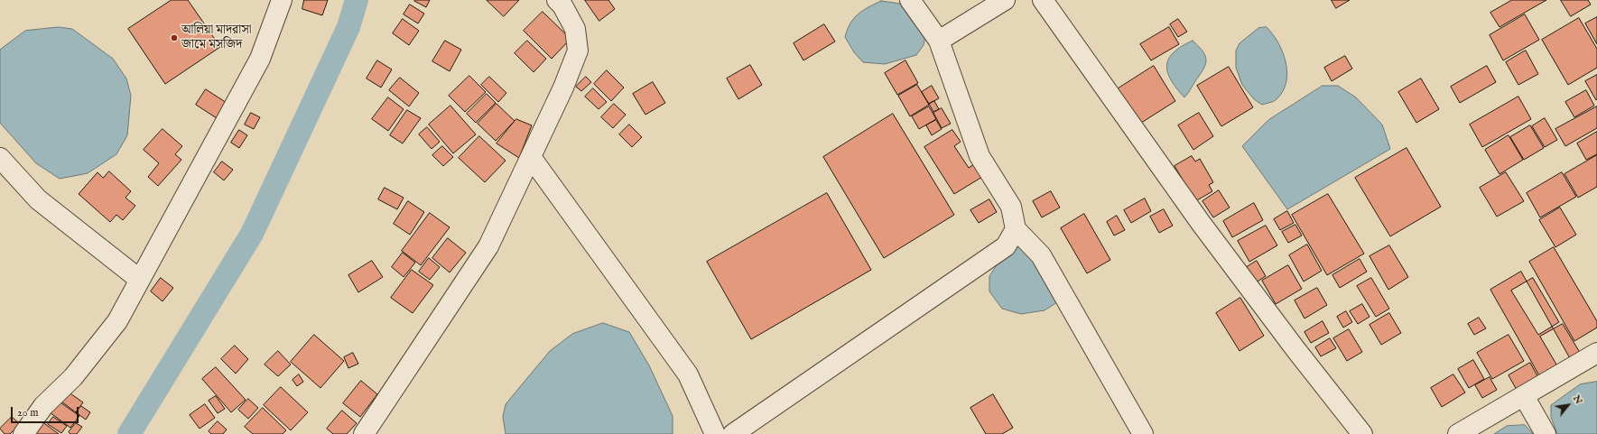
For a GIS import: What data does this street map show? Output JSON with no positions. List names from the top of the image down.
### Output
{
  "places": ["আলিয়া মাদরাসা জামে মসজিদ"],
  "scale_bar": "20 m",
  "north": "top right"
}
